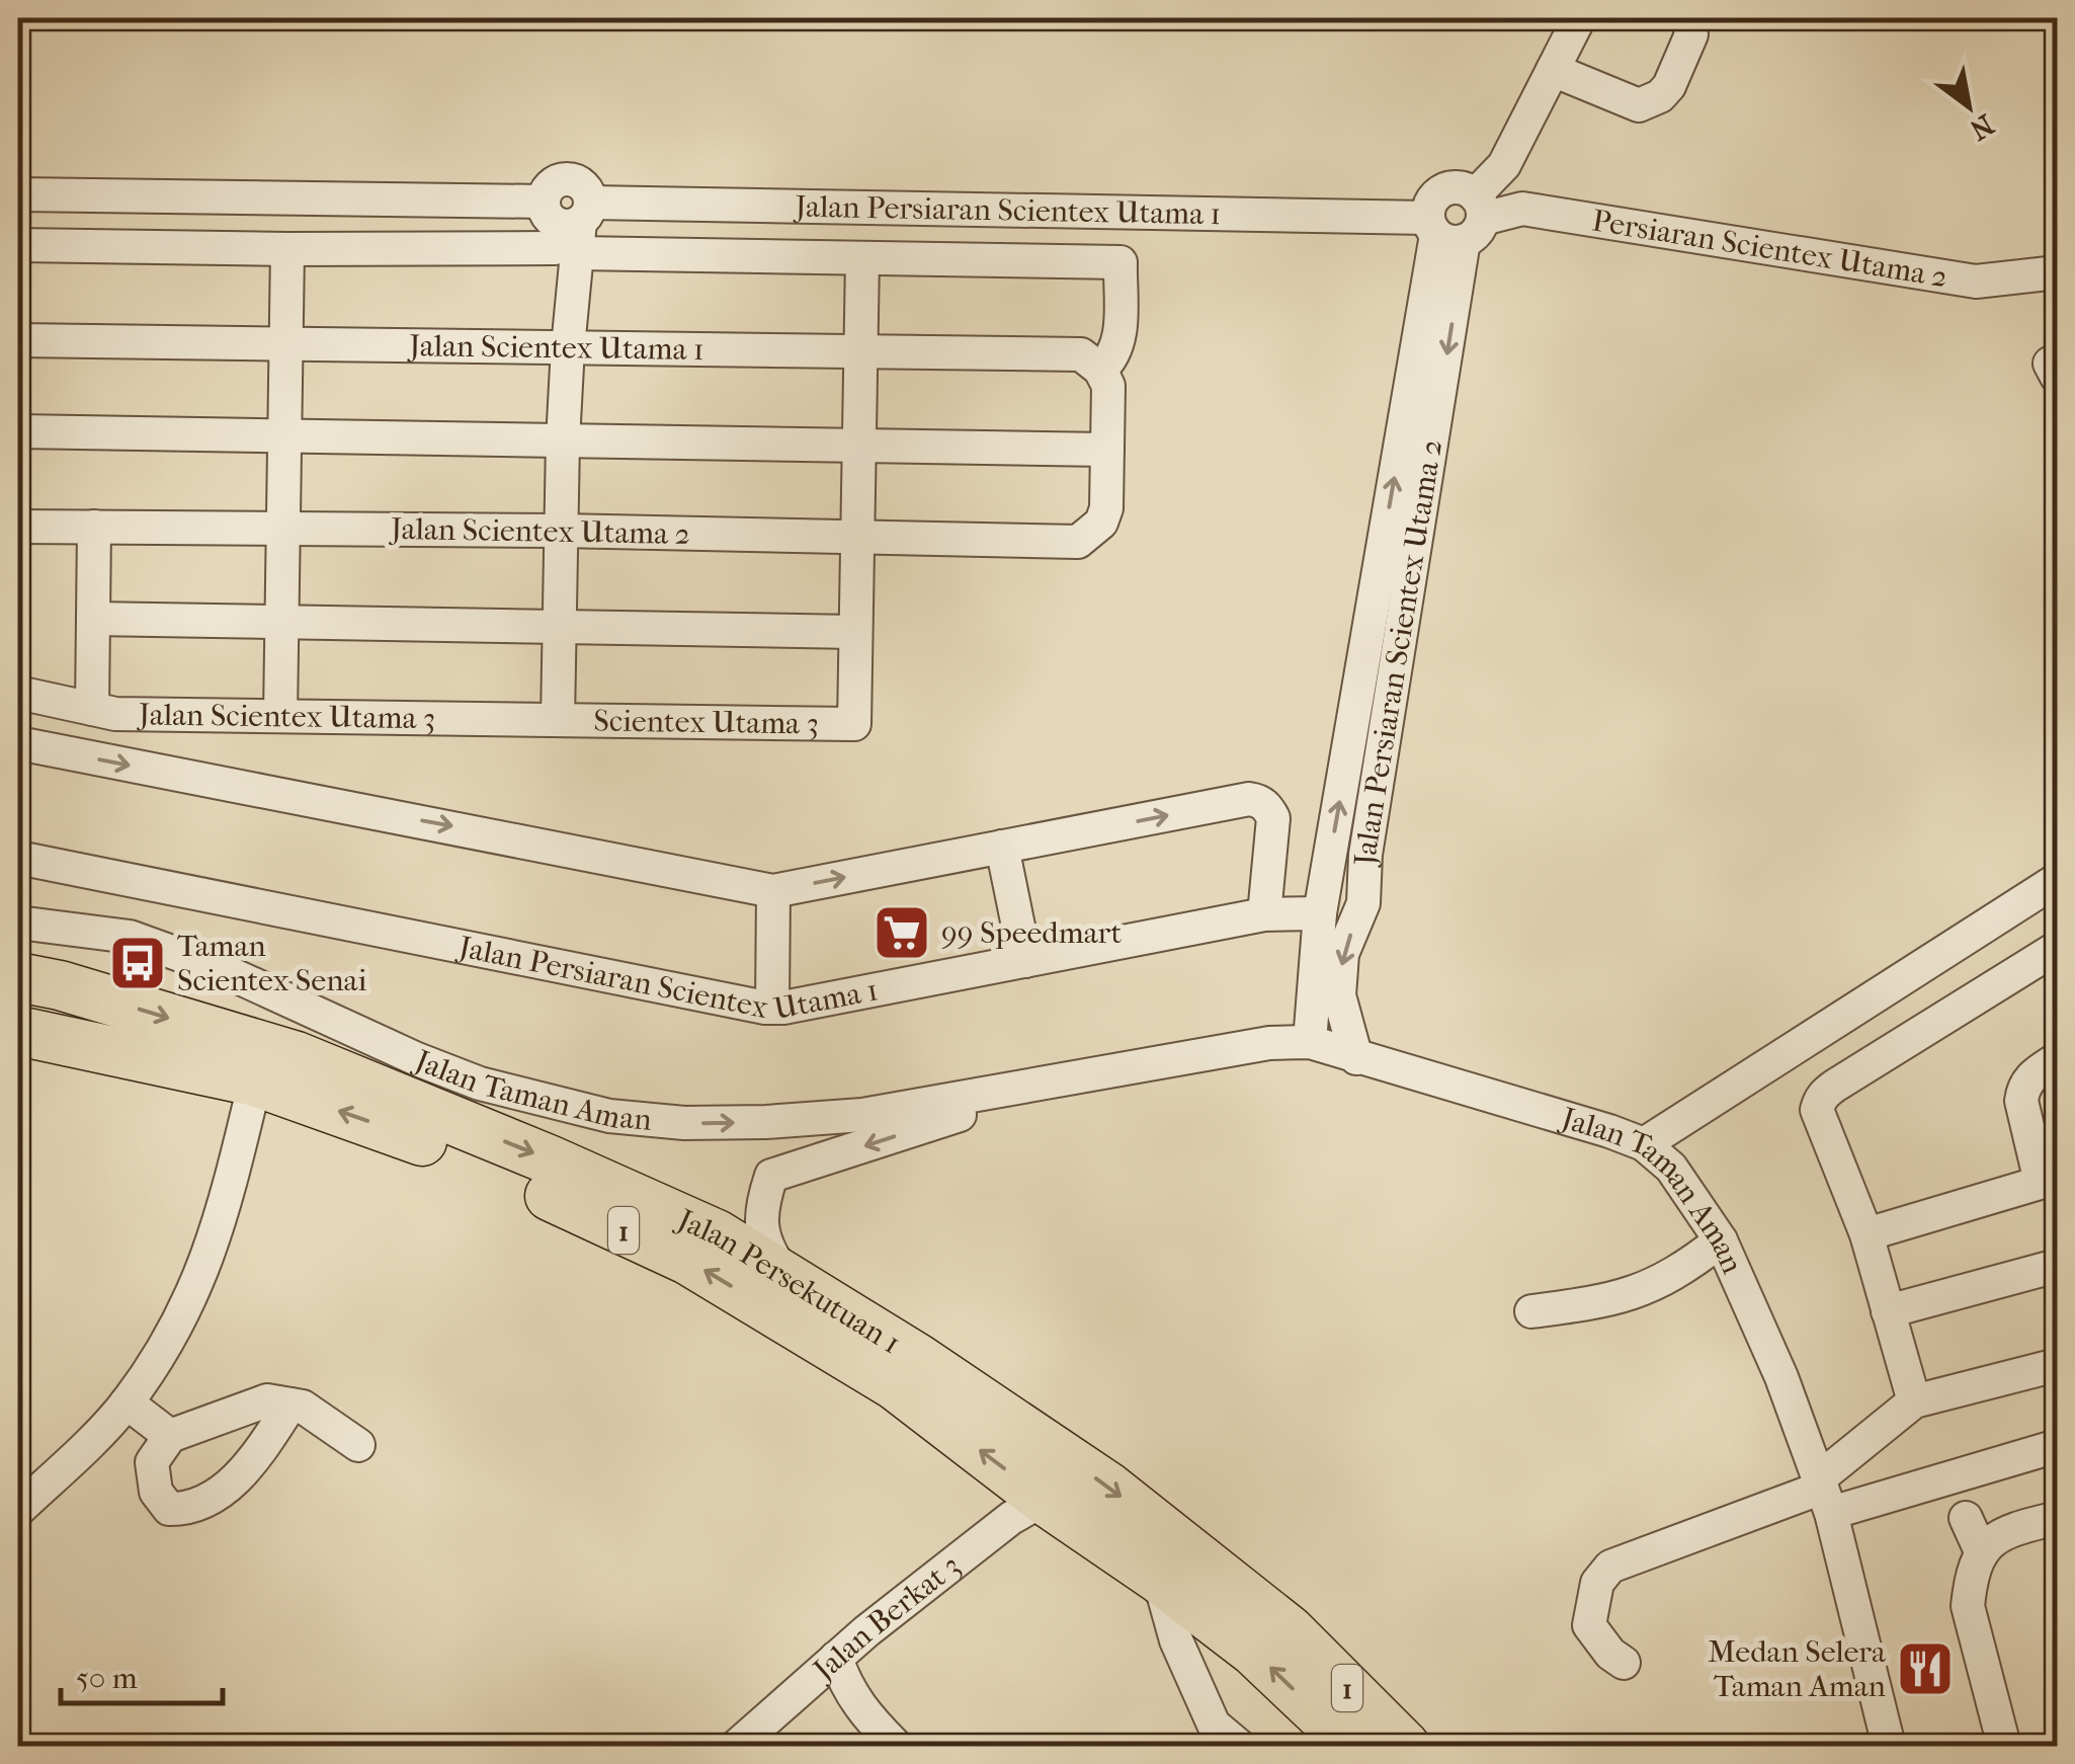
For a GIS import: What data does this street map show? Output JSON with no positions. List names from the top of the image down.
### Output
{
  "streets": {
    "highway": ["1", "Jalan Persekutuan 1"],
    "street": [
      "Jalan Persiaran Scientex Utama 1",
      "Persiaran Scientex Utama 2",
      "Jalan Scientex Utama 1",
      "Jalan Scientex Utama 2",
      "Jalan Persiaran Scientex Utama 2",
      "Jalan Scientex Utama 3",
      "Scientex Utama 3",
      "Jalan Taman Aman",
      "Jalan Berkat 3"
    ]
  },
  "crossings": [
    ["Jalan Persiaran Scientex Utama 1", "Persiaran Scientex Utama 2"],
    ["Jalan Persiaran Scientex Utama 1", "Jalan Persiaran Scientex Utama 2"],
    ["Persiaran Scientex Utama 2", "Jalan Persiaran Scientex Utama 2"],
    ["Jalan Persiaran Scientex Utama 2", "Jalan Taman Aman"],
    ["Jalan Scientex Utama 3", "Scientex Utama 3"],
    ["Jalan Taman Aman", "Jalan Persekutuan 1"],
    ["Jalan Persekutuan 1", "Jalan Berkat 3"]
  ],
  "places": {
    "supermarket": ["99 Speedmart"],
    "bus stop": ["Taman Scientex Senai"],
    "restaurant": ["Medan Selera Taman Aman"]
  },
  "scale_bar": "50 m",
  "north": "bottom right"
}
